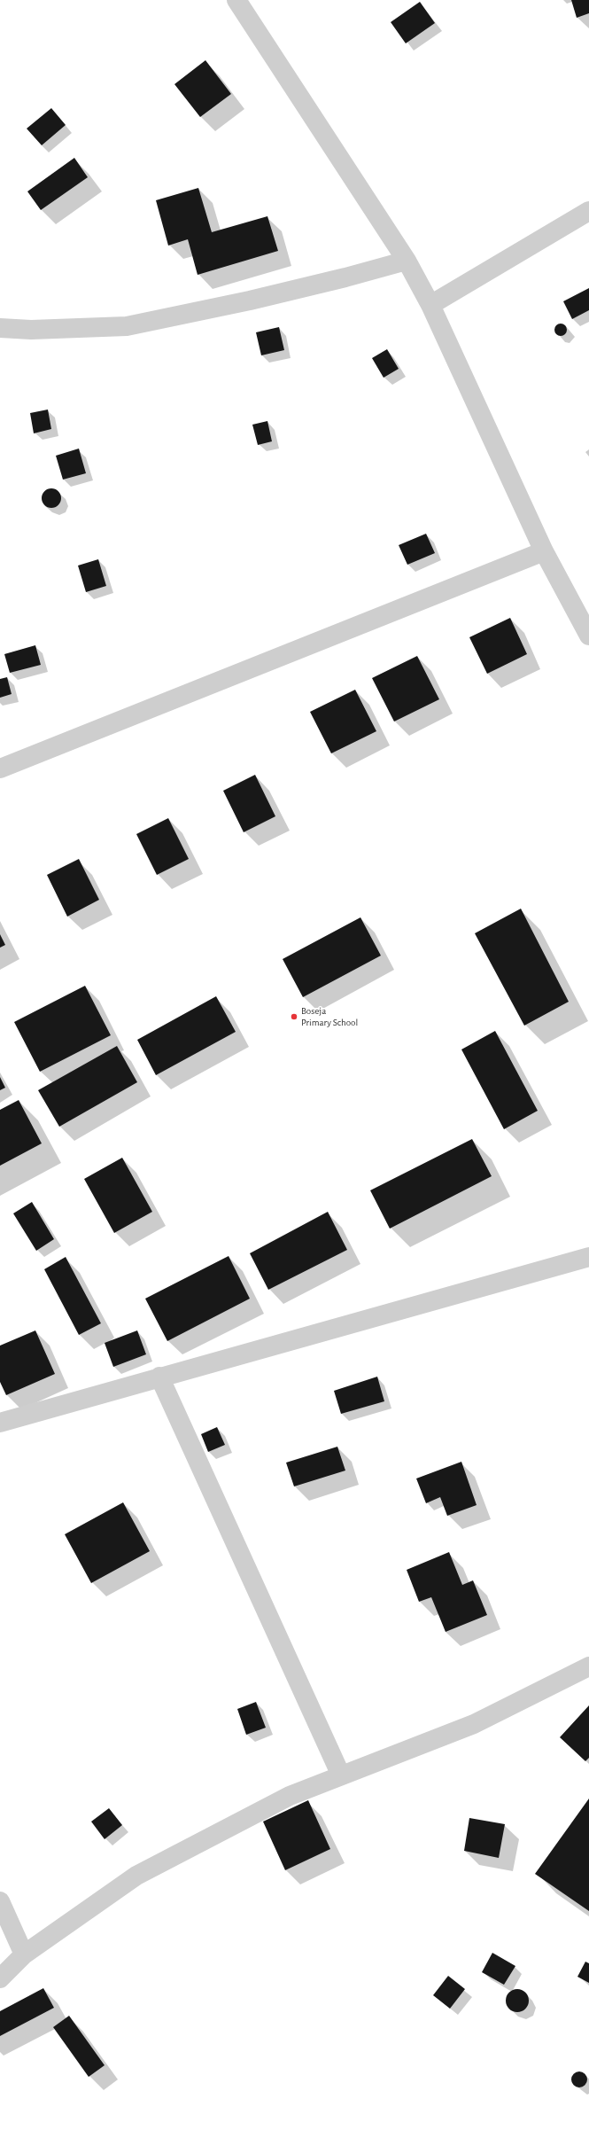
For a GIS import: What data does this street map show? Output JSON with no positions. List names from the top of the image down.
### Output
{
  "places": ["Boseja Primary School"]
}
